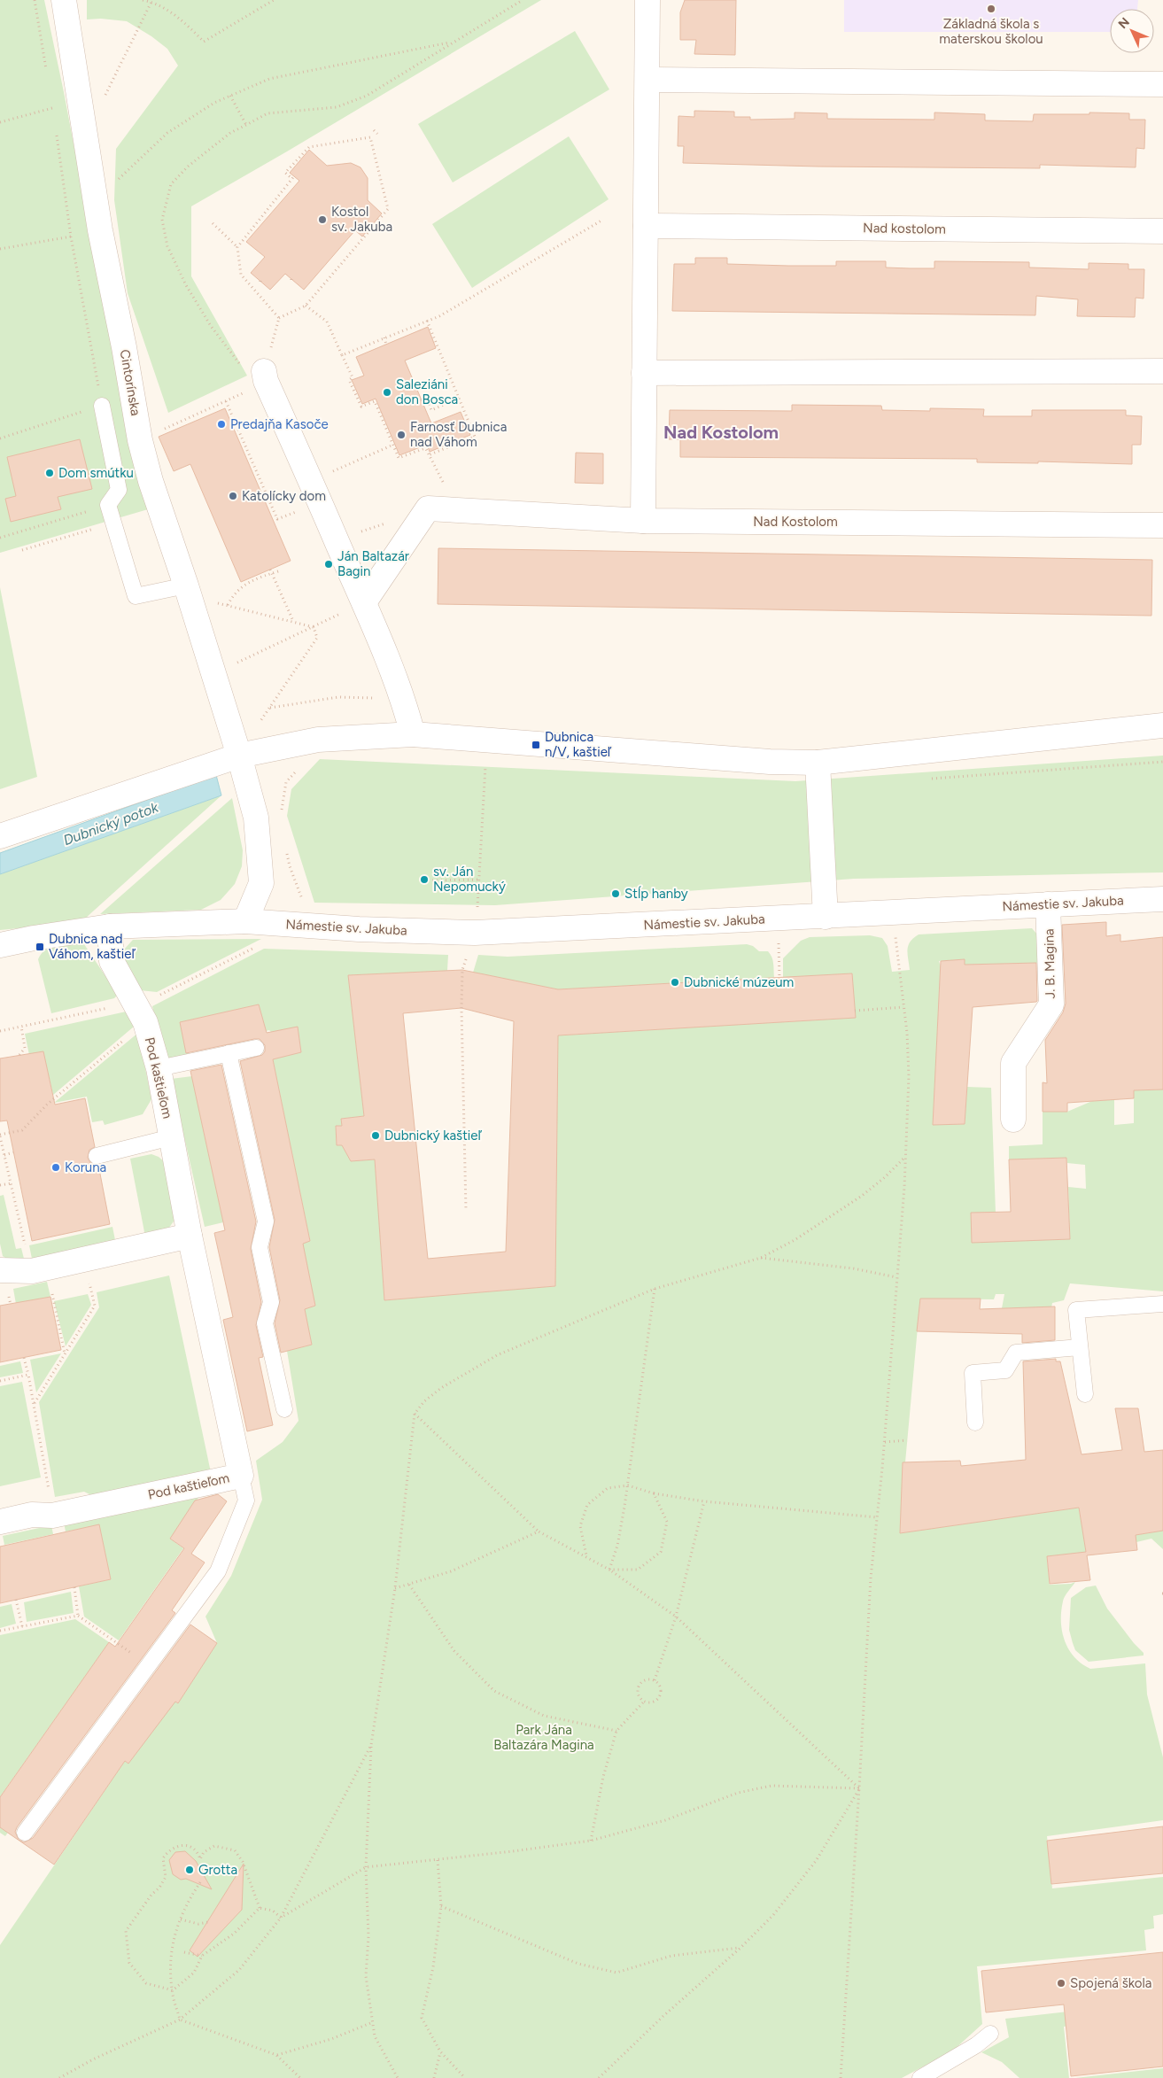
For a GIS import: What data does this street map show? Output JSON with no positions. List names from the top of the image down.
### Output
{
  "streets": {
    "street": [
      "Nad kostolom",
      "Cintorínska",
      "Nad Kostolom",
      "Námestie sv. Jakuba",
      "J. B. Magina",
      "Pod kaštieľom"
    ]
  },
  "crossings": [
    ["Cintorínska", "Námestie sv. Jakuba"],
    ["Námestie sv. Jakuba", "J. B. Magina"]
  ],
  "districts": ["Nad Kostolom"],
  "water": ["Dubnický potok"],
  "parks": ["Park Jána Baltazára Magina"],
  "places": {
    "other": [
      "Základná škola s materskou školou",
      "Kostol sv. Jakuba",
      "Saleziáni don Bosca",
      "Predajňa Kasoče",
      "Farnosť Dubnica nad Váhom",
      "Dom smútku",
      "Katolícky dom",
      "Ján Baltazár Bagin",
      "sv. Ján Nepomucký",
      "Stĺp hanby",
      "Dubnické múzeum",
      "Dubnický kaštieľ",
      "Koruna",
      "Grotta",
      "Spojená škola"
    ],
    "transit": ["Dubnica n/V, kaštieľ", "Dubnica nad Váhom, kaštieľ"]
  },
  "north": "top left"
}
